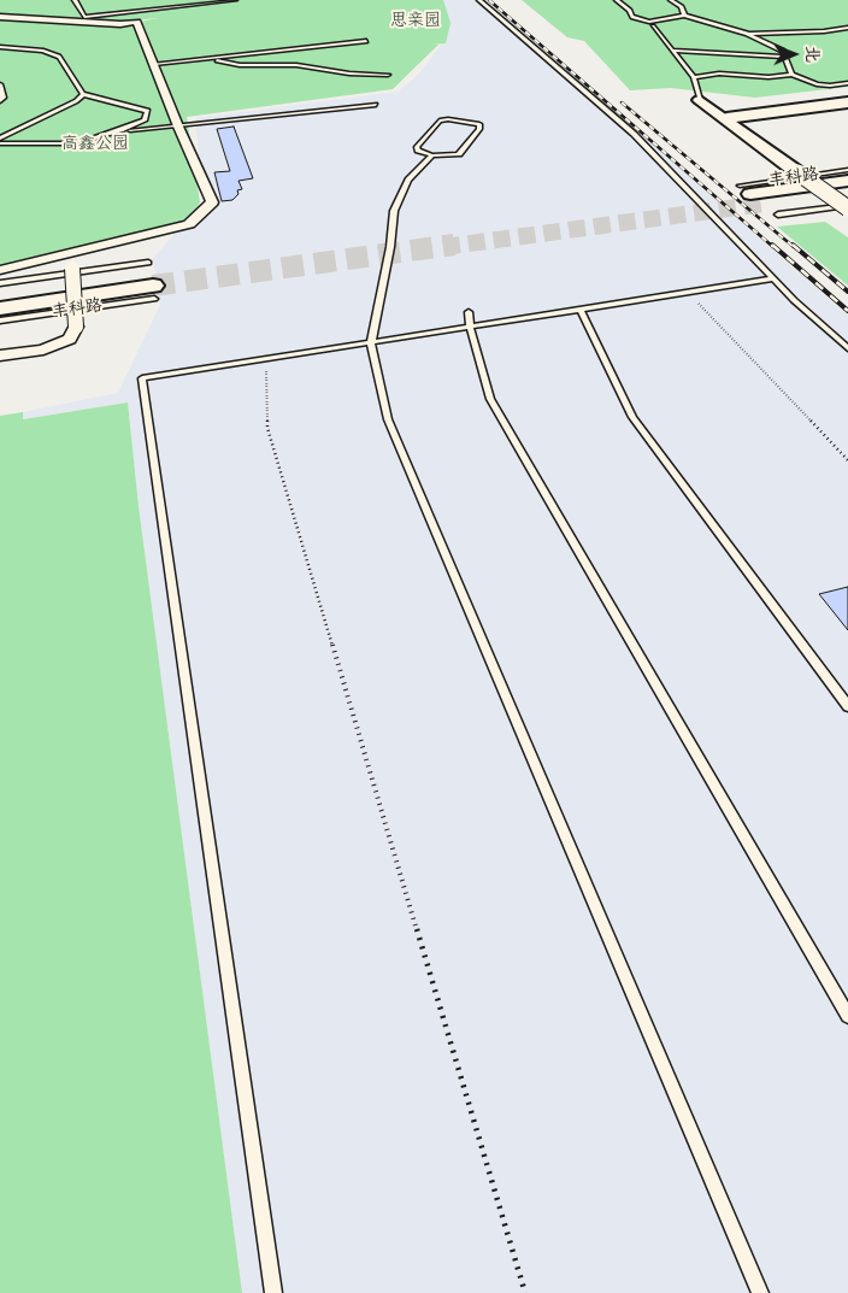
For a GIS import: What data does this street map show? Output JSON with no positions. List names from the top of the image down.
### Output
{
  "streets": {
    "main road": ["丰科路"]
  },
  "parks": ["思亲园", "高鑫公园"],
  "north": "right"
}
